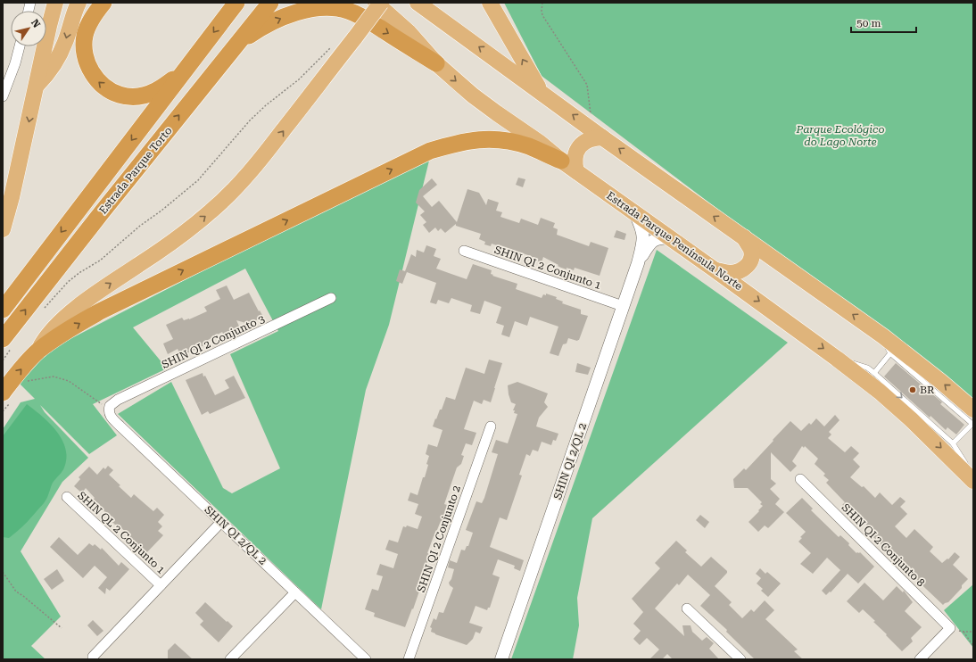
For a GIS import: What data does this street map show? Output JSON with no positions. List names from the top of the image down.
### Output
{
  "streets": {
    "highway": ["Estrada Parque Torto"],
    "main road": ["Estrada Parque Península Norte"],
    "street": [
      "SHIN QI 2 Conjunto 1",
      "SHIN QI 2 Conjunto 3",
      "SHIN QI 2/QL 2",
      "SHIN QL 2 Conjunto 1",
      "SHIN QI 2 Conjunto 2",
      "SHIN QI 2 Conjunto 8"
    ]
  },
  "crossings": [
    ["Estrada Parque Península Norte", "SHIN QI 2/QL 2"],
    ["SHIN QI 2 Conjunto 1", "SHIN QI 2/QL 2"],
    ["SHIN QI 2 Conjunto 3", "SHIN QI 2/QL 2"],
    ["SHIN QI 2/QL 2", "SHIN QL 2 Conjunto 1"]
  ],
  "parks": ["Parque Ecológico do Lago Norte"],
  "places": ["BR"],
  "scale_bar": "50 m",
  "north": "top right"
}
